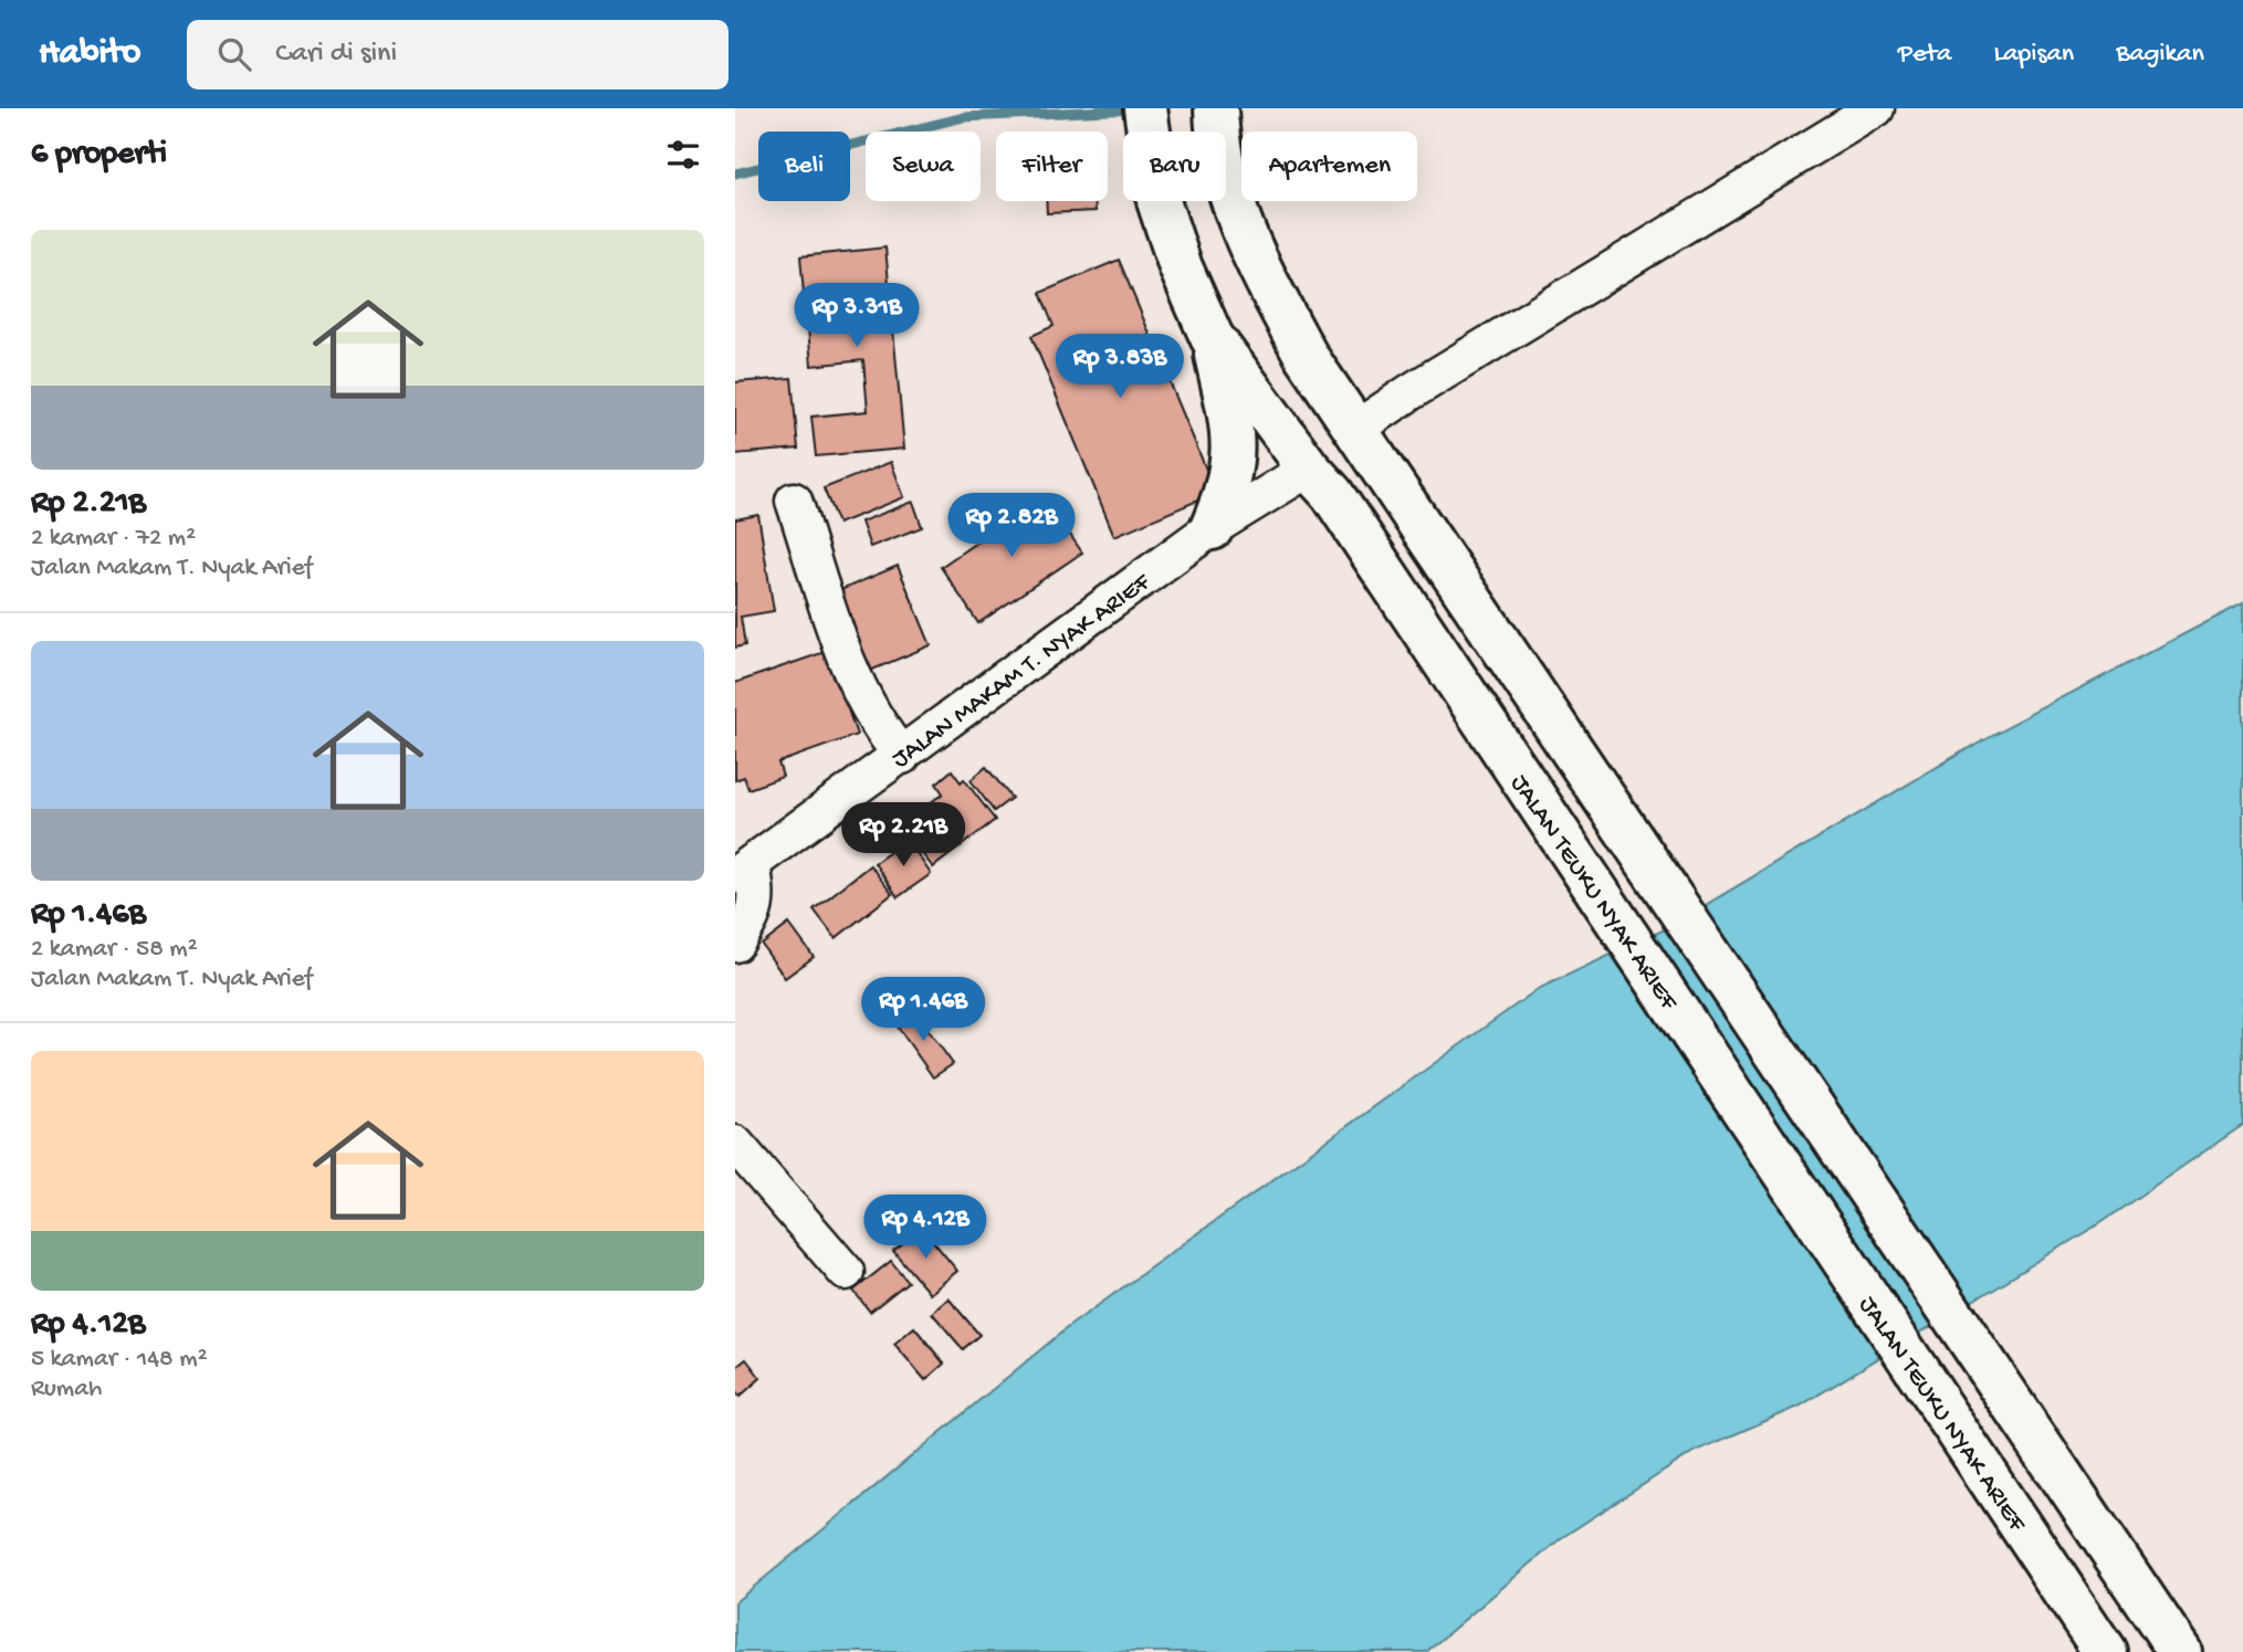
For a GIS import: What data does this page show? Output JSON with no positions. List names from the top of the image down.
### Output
{
  "streets": {
    "main road": ["JALAN TEUKU NYAK ARIEF"],
    "street": ["JALAN MAKAM T. NYAK ARIEF"]
  },
  "crossings": [
    ["JALAN MAKAM T. NYAK ARIEF", "JALAN TEUKU NYAK ARIEF"]
  ],
  "page": {
    "header": "Habito",
    "search": "Cari di sini",
    "nav": ["Peta", "Lapisan", "Bagikan"],
    "heading": "6 properti",
    "chip": [
      "Beli",
      "Sewa",
      "Filter",
      "Baru",
      "Apartemen"
    ],
    "list": [
      {
        "name": "Rp 2.21B",
        "note": "2 kamar · 72 m² · Jalan Makam T. Nyak Arief"
      },
      {
        "name": "Rp 1.46B",
        "note": "2 kamar · 58 m² · Jalan Makam T. Nyak Arief"
      },
      {
        "name": "Rp 4.12B",
        "note": "5 kamar · 148 m² · Rumah"
      }
    ],
    "price": [
      "Rp 3.31B",
      "Rp 3.83B",
      "Rp 2.82B",
      "Rp 2.21B",
      "Rp 1.46B",
      "Rp 4.12B"
    ]
  }
}
